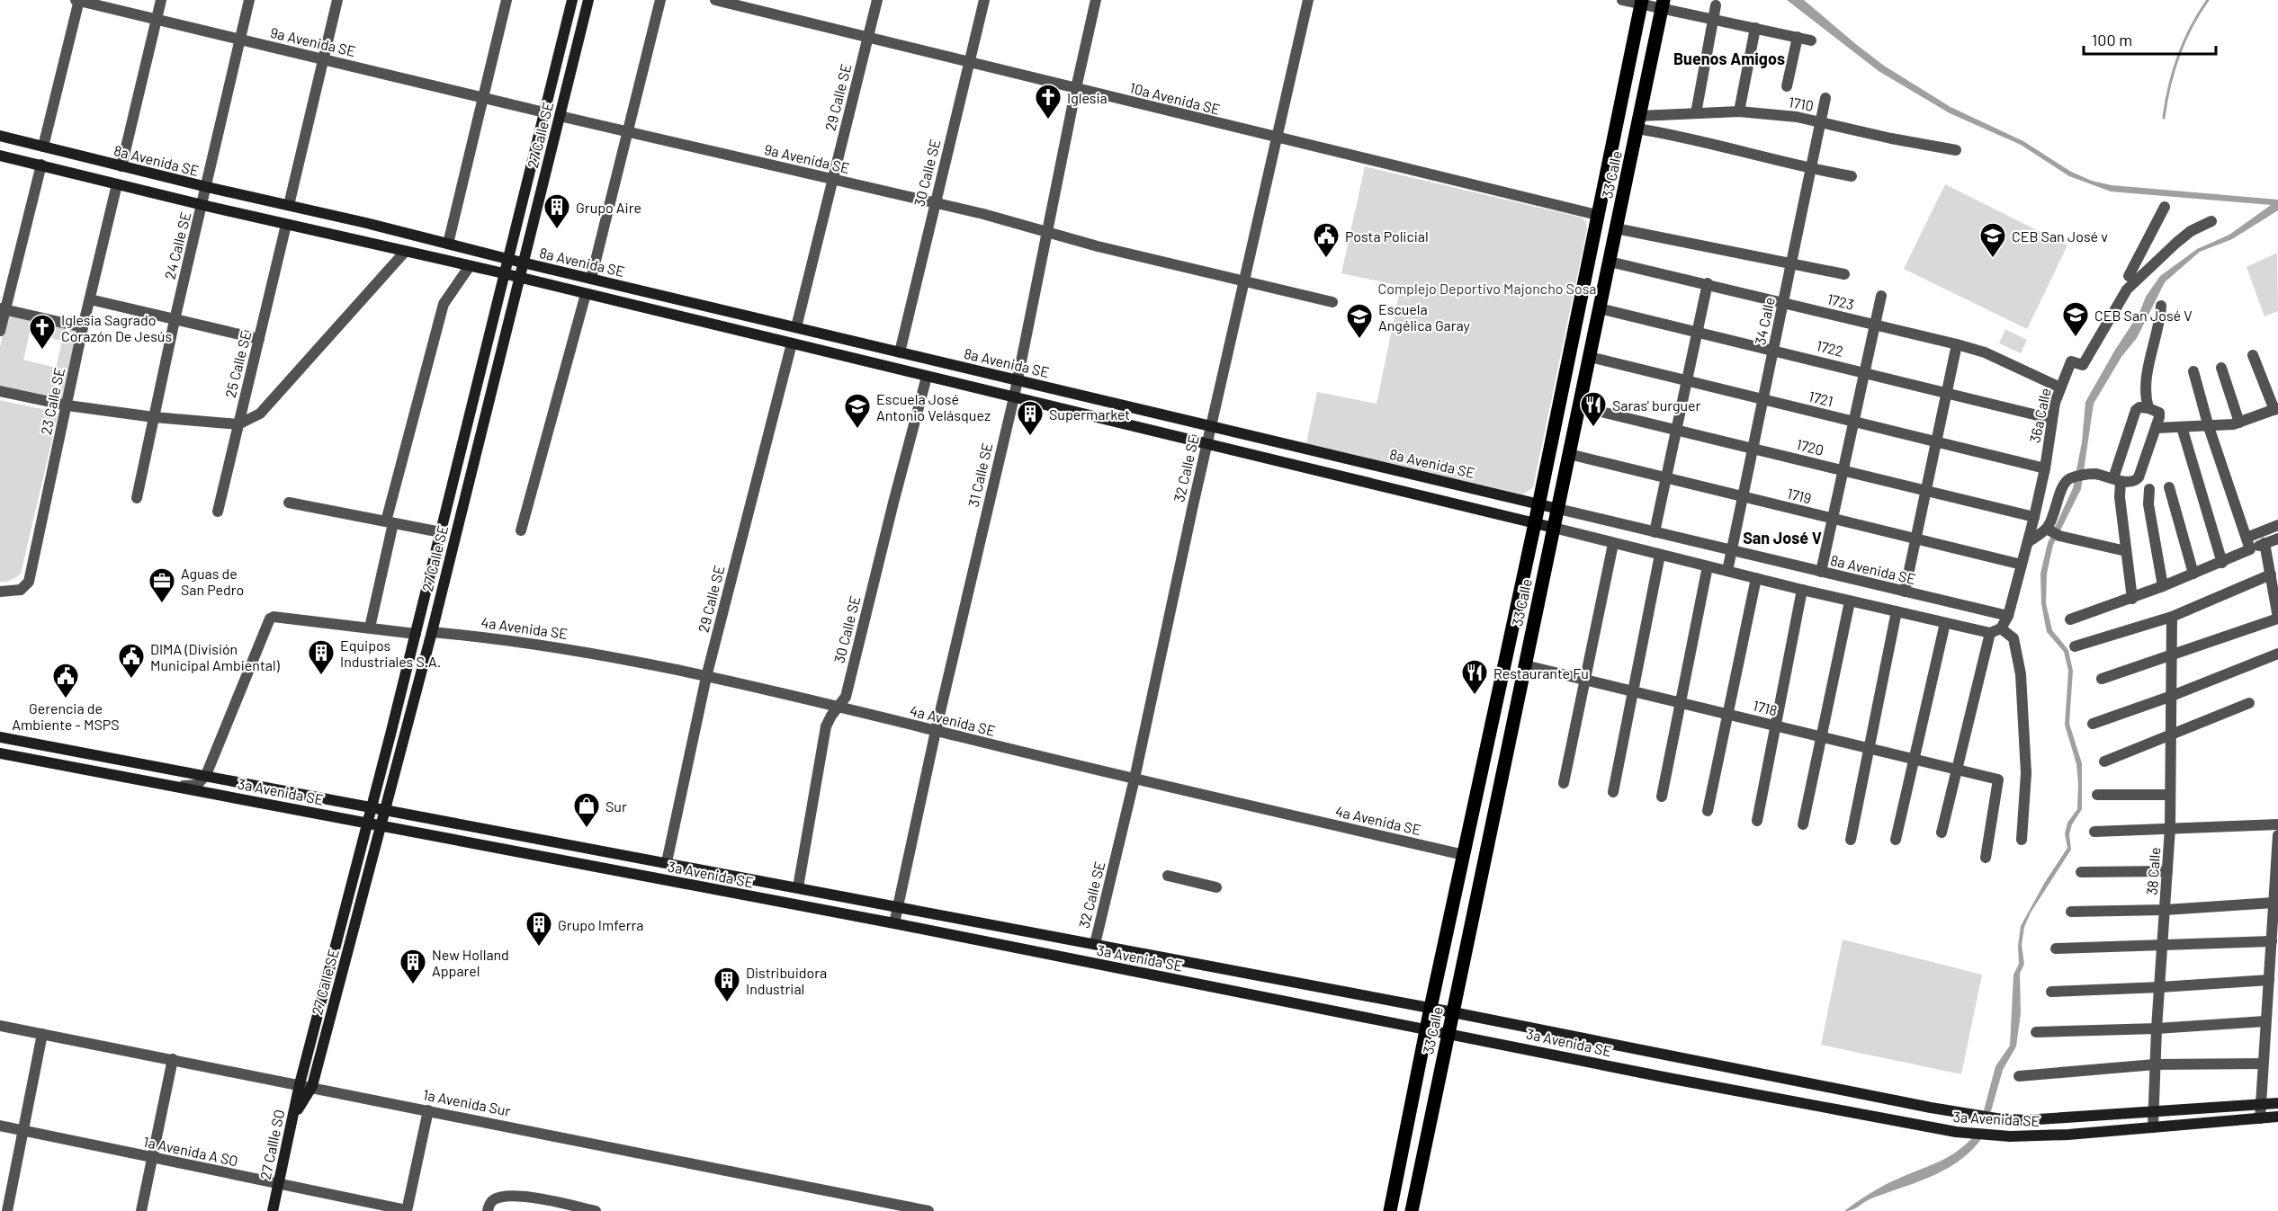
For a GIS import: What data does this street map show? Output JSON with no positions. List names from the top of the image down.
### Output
{
  "streets": {
    "main road": [
      "27 Calle SE",
      "8a Avenida SE",
      "33 Calle",
      "3a Avenida SE",
      "27 Callle SO"
    ],
    "street": [
      "9a Avenida SE",
      "29 Calle SE",
      "10a Avenida SE",
      "1710",
      "30 Calle SE",
      "24 Calle SE",
      "1723",
      "34 Calle",
      "1722",
      "25 Calle SE",
      "1721",
      "23 Calle SE",
      "36a Calle",
      "1720",
      "32 Calle SE",
      "31 Calle SE",
      "1719",
      "4a Avenida SE",
      "1718",
      "38 Calle",
      "1a Avenida Sur",
      "1a Avenida A SO"
    ]
  },
  "crossings": [
    ["9a Avenida SE", "29 Calle SE"],
    ["9a Avenida SE", "27 Calle SE"],
    ["9a Avenida SE", "30 Calle SE"],
    ["9a Avenida SE", "24 Calle SE"],
    ["9a Avenida SE", "32 Calle SE"],
    ["9a Avenida SE", "31 Calle SE"],
    ["29 Calle SE", "10a Avenida SE"],
    ["29 Calle SE", "8a Avenida SE"],
    ["29 Calle SE", "4a Avenida SE"],
    ["29 Calle SE", "3a Avenida SE"],
    ["10a Avenida SE", "30 Calle SE"],
    ["10a Avenida SE", "33 Calle"],
    ["10a Avenida SE", "32 Calle SE"],
    ["10a Avenida SE", "31 Calle SE"],
    ["1710", "33 Calle"],
    ["1710", "34 Calle"],
    ["27 Calle SE", "8a Avenida SE"],
    ["27 Calle SE", "4a Avenida SE"],
    ["27 Calle SE", "3a Avenida SE"],
    ["27 Calle SE", "1a Avenida Sur"],
    ["27 Calle SE", "27 Callle SO"],
    ["8a Avenida SE", "30 Calle SE"],
    ["8a Avenida SE", "33 Calle"],
    ["8a Avenida SE", "24 Calle SE"],
    ["8a Avenida SE", "34 Calle"],
    ["8a Avenida SE", "25 Calle SE"],
    ["8a Avenida SE", "23 Calle SE"],
    ["8a Avenida SE", "36a Calle"],
    ["8a Avenida SE", "32 Calle SE"],
    ["8a Avenida SE", "31 Calle SE"],
    ["30 Calle SE", "4a Avenida SE"],
    ["30 Calle SE", "3a Avenida SE"],
    ["33 Calle", "1723"],
    ["33 Calle", "1722"],
    ["33 Calle", "1721"],
    ["33 Calle", "1720"],
    ["33 Calle", "1719"],
    ["33 Calle", "4a Avenida SE"],
    ["33 Calle", "1718"],
    ["33 Calle", "3a Avenida SE"],
    ["1723", "34 Calle"],
    ["1723", "36a Calle"],
    ["34 Calle", "1722"],
    ["34 Calle", "1721"],
    ["34 Calle", "1720"],
    ["34 Calle", "1719"],
    ["1722", "36a Calle"],
    ["1721", "36a Calle"],
    ["36a Calle", "1720"],
    ["36a Calle", "1719"],
    ["32 Calle SE", "4a Avenida SE"],
    ["32 Calle SE", "3a Avenida SE"],
    ["31 Calle SE", "4a Avenida SE"],
    ["31 Calle SE", "3a Avenida SE"],
    ["3a Avenida SE", "38 Calle"],
    ["1a Avenida Sur", "27 Callle SO"],
    ["27 Callle SO", "1a Avenida A SO"]
  ],
  "districts": ["Buenos Amigos", "San José V"],
  "parks": ["Complejo Deportivo Majoncho Sosa"],
  "places": {
    "church": ["Iglesia", "Iglesia Sagrado Corazón De Jesús"],
    "building": [
      "Grupo Aire",
      "Supermarket",
      "Equipos Industriales S.A.",
      "Grupo Imferra",
      "New Holland Apparel",
      "Distribuidora Industrial"
    ],
    "public building": ["Posta Policial", "DIMA (División Municipal Ambiental)", "Gerencia de Ambiente - MSPS"],
    "school or university": [
      "CEB San José v",
      "CEB San José V",
      "Escuela Angélica Garay",
      "Escuela José Antonio Velásquez"
    ],
    "restaurant": ["Saras' burguer", "Restaurante Fu"],
    "office": ["Aguas de San Pedro"],
    "shop": ["Sur"]
  },
  "scale_bar": "100 m"
}
